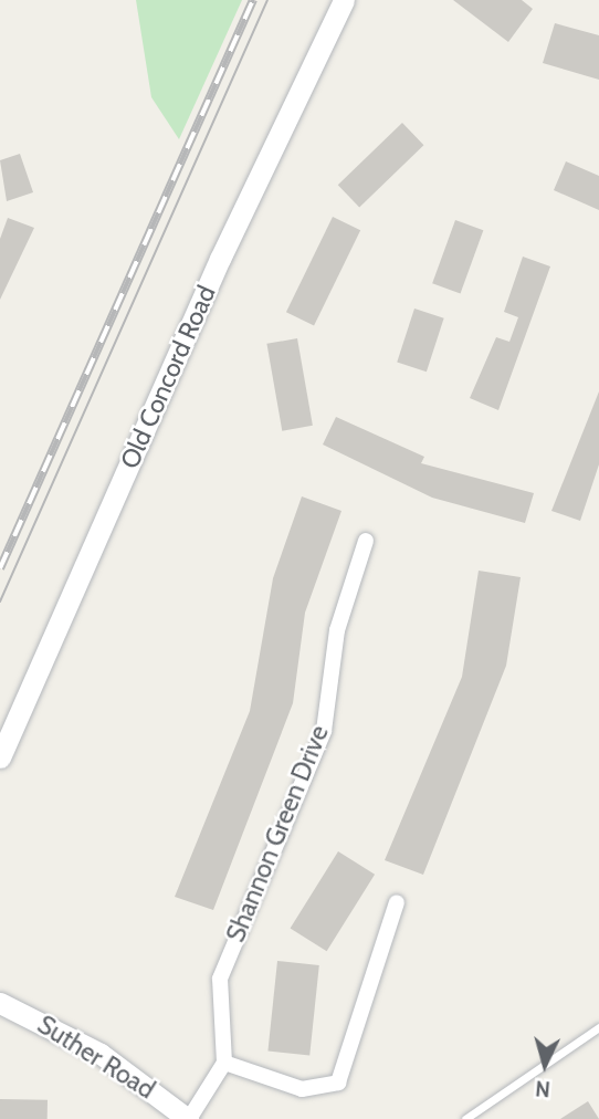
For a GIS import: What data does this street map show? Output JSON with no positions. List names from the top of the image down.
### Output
{
  "streets": {
    "street": ["Old Concord Road", "Shannon Green Drive", "Suther Road"]
  },
  "north": "bottom"
}
